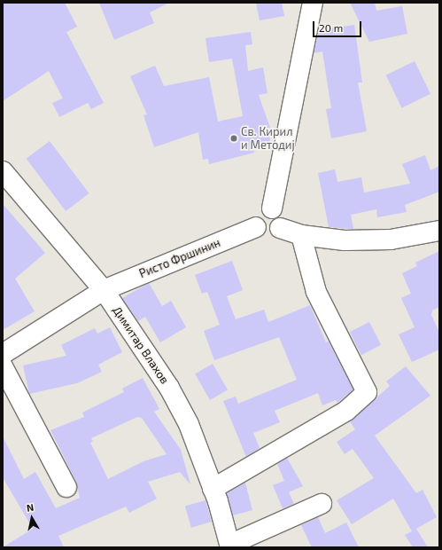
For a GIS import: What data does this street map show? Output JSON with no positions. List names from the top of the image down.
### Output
{
  "streets": {
    "street": ["Ристо Фршинин", "Димитар Влахов"]
  },
  "crossings": [
    ["Ристо Фршинин", "Димитар Влахов"]
  ],
  "places": ["Св. Кирил и Методиј"],
  "scale_bar": "20 m",
  "north": "top"
}
